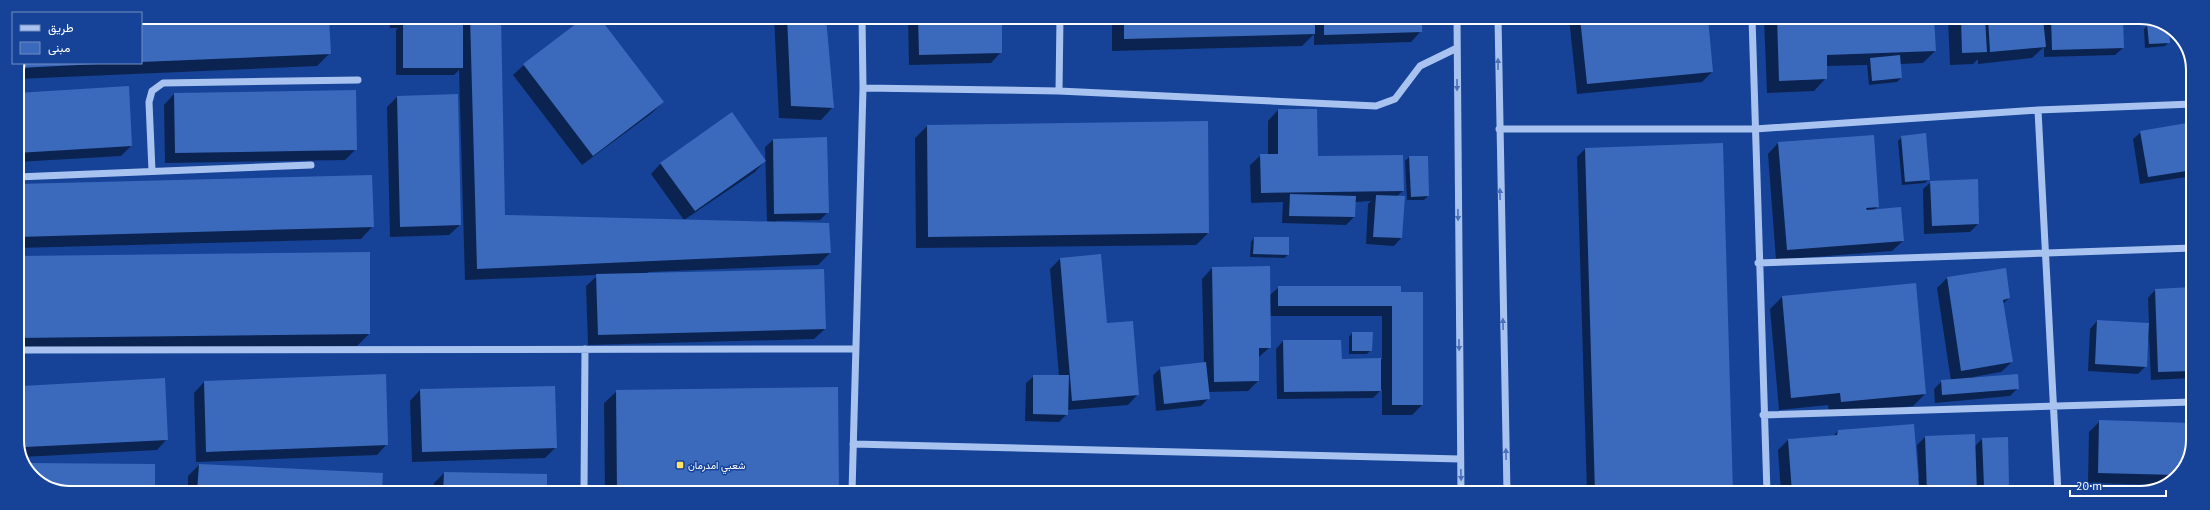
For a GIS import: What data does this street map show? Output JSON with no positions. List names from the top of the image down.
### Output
{
  "places": {
    "transit": ["شعبي امدرمان"]
  },
  "legend": ["طريق", "مبنى"],
  "scale_bar": "20 m"
}
